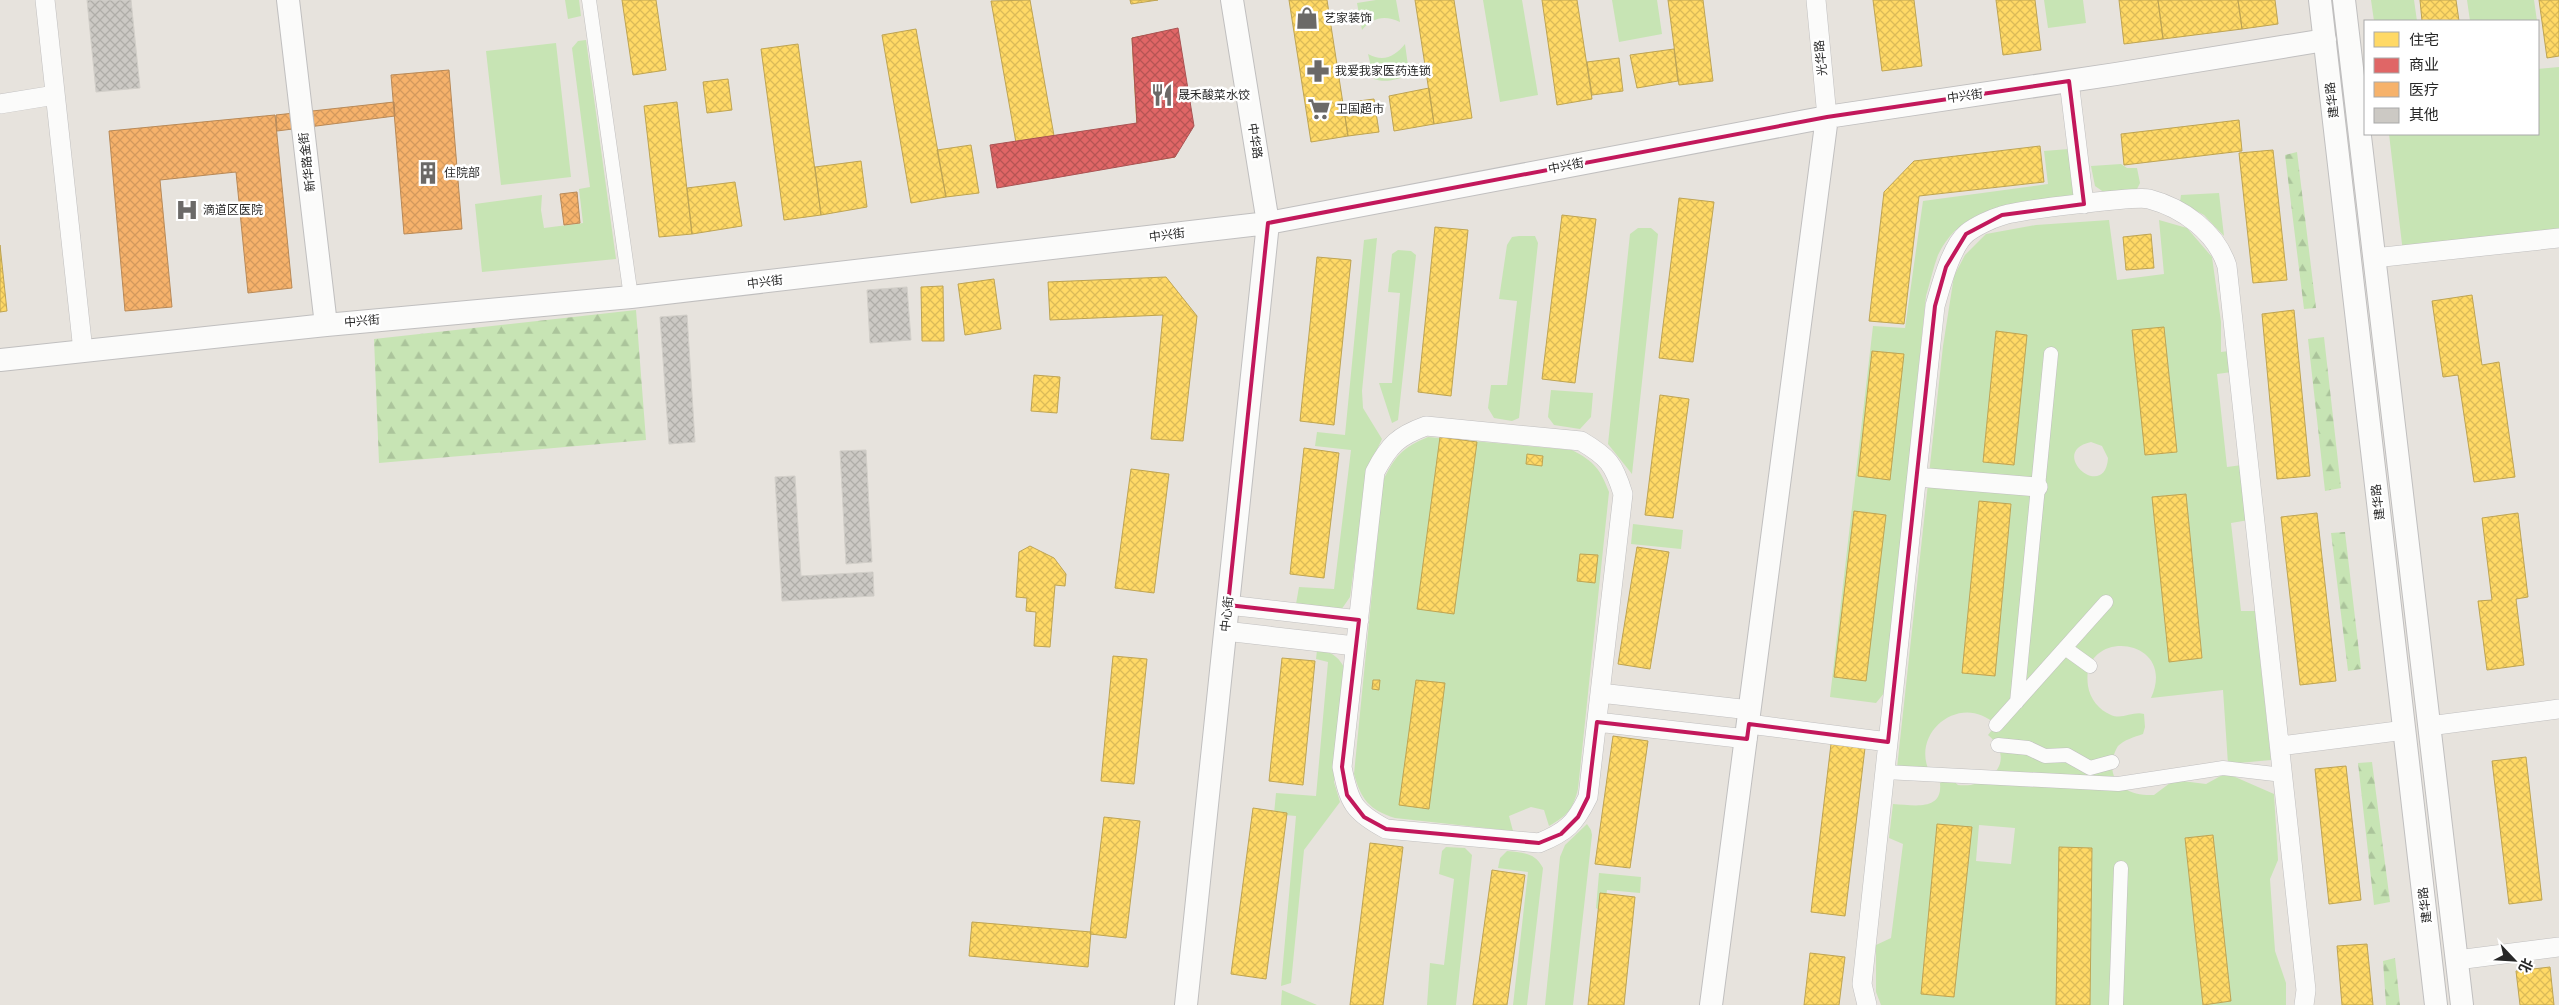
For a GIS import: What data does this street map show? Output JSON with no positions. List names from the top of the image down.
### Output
{
  "streets": {
    "street": [
      "光华路",
      "中兴街",
      "建华路",
      "中华路",
      "新华路金街",
      "中心街"
    ]
  },
  "crossings": [
    ["光华路", "中兴街"],
    ["中兴街", "建华路"],
    ["中兴街", "中华路"],
    ["中兴街", "新华路金街"],
    ["中兴街", "中心街"],
    ["中华路", "中心街"]
  ],
  "places": {
    "shop": ["艺家装饰"],
    "pharmacy": ["我爱我家医药连锁"],
    "restaurant": ["晟禾酸菜水饺"],
    "supermarket": ["卫国超市"],
    "building": ["住院部"],
    "hospital": ["滴道区医院"]
  },
  "legend": [
    "住宅",
    "商业",
    "医疗",
    "其他"
  ],
  "north": "bottom right"
}
